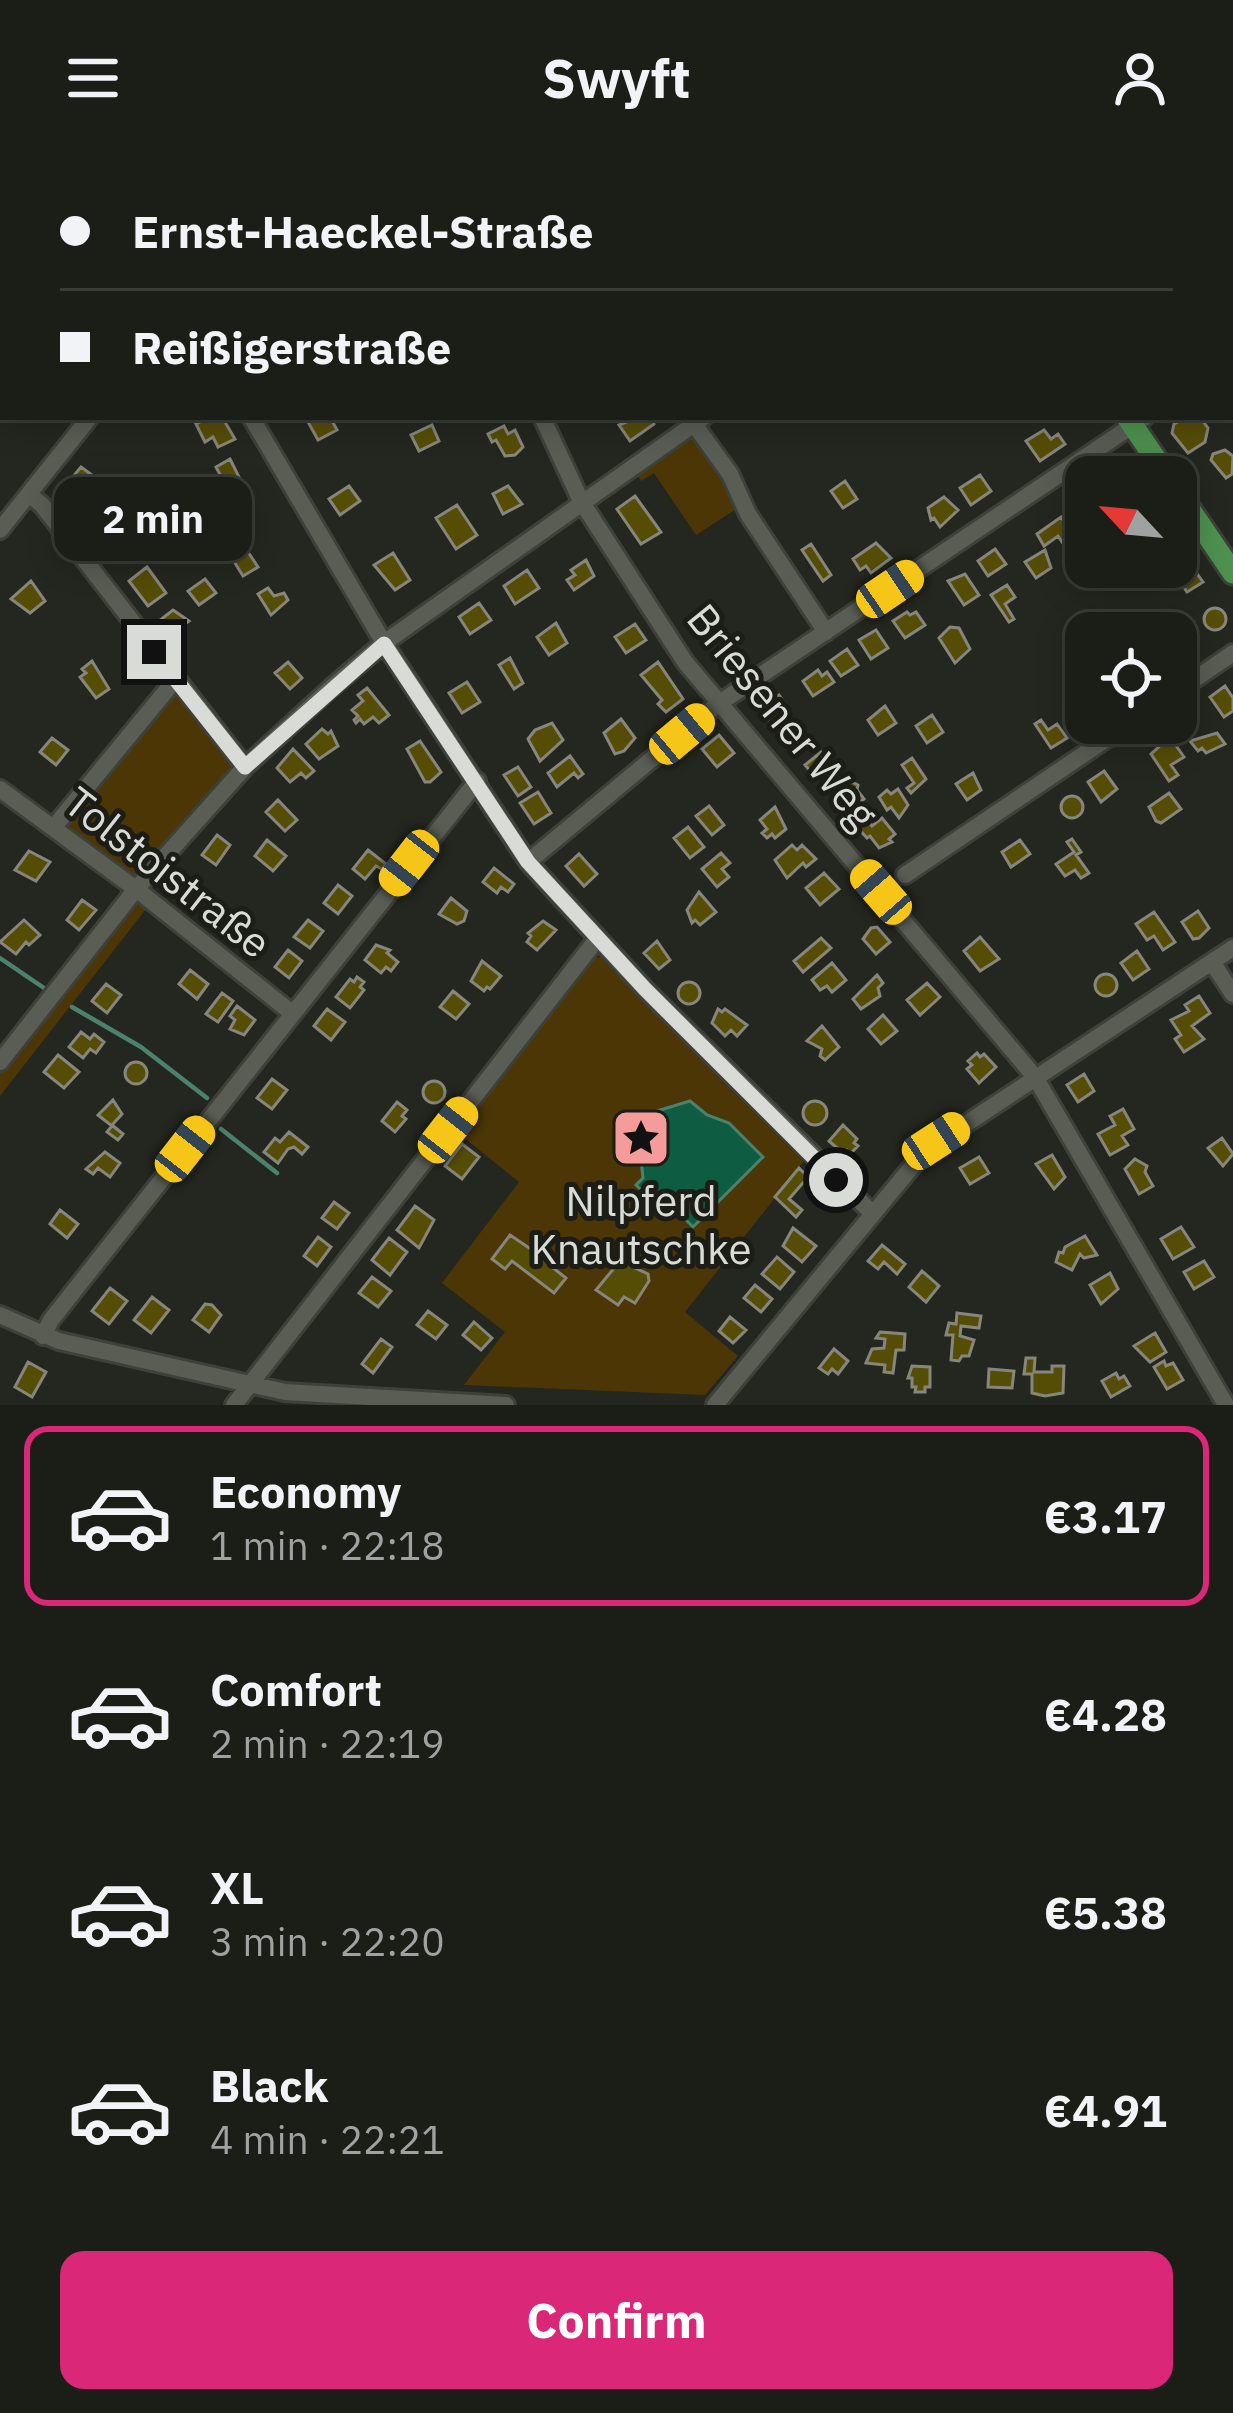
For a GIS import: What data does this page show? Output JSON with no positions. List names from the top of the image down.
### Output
{
  "streets": {
    "street": ["Briesener Weg", "Tolstoistraße"]
  },
  "places": {
    "place": ["Nilpferd Knautschke"]
  },
  "north": "top left",
  "page": {
    "header": "Swyft",
    "banner": ["Ernst-Haeckel-Straße", "Reißigerstraße"],
    "bubble": "2 min",
    "list": [
      {
        "name": "Economy",
        "note": "1 min · 22:18",
        "value": "€3.17"
      },
      {
        "name": "Comfort",
        "note": "2 min · 22:19",
        "value": "€4.28"
      },
      {
        "name": "XL",
        "note": "3 min · 22:20",
        "value": "€5.38"
      },
      {
        "name": "Black",
        "note": "4 min · 22:21",
        "value": "€4.91"
      }
    ],
    "buttons": "Confirm"
  }
}
